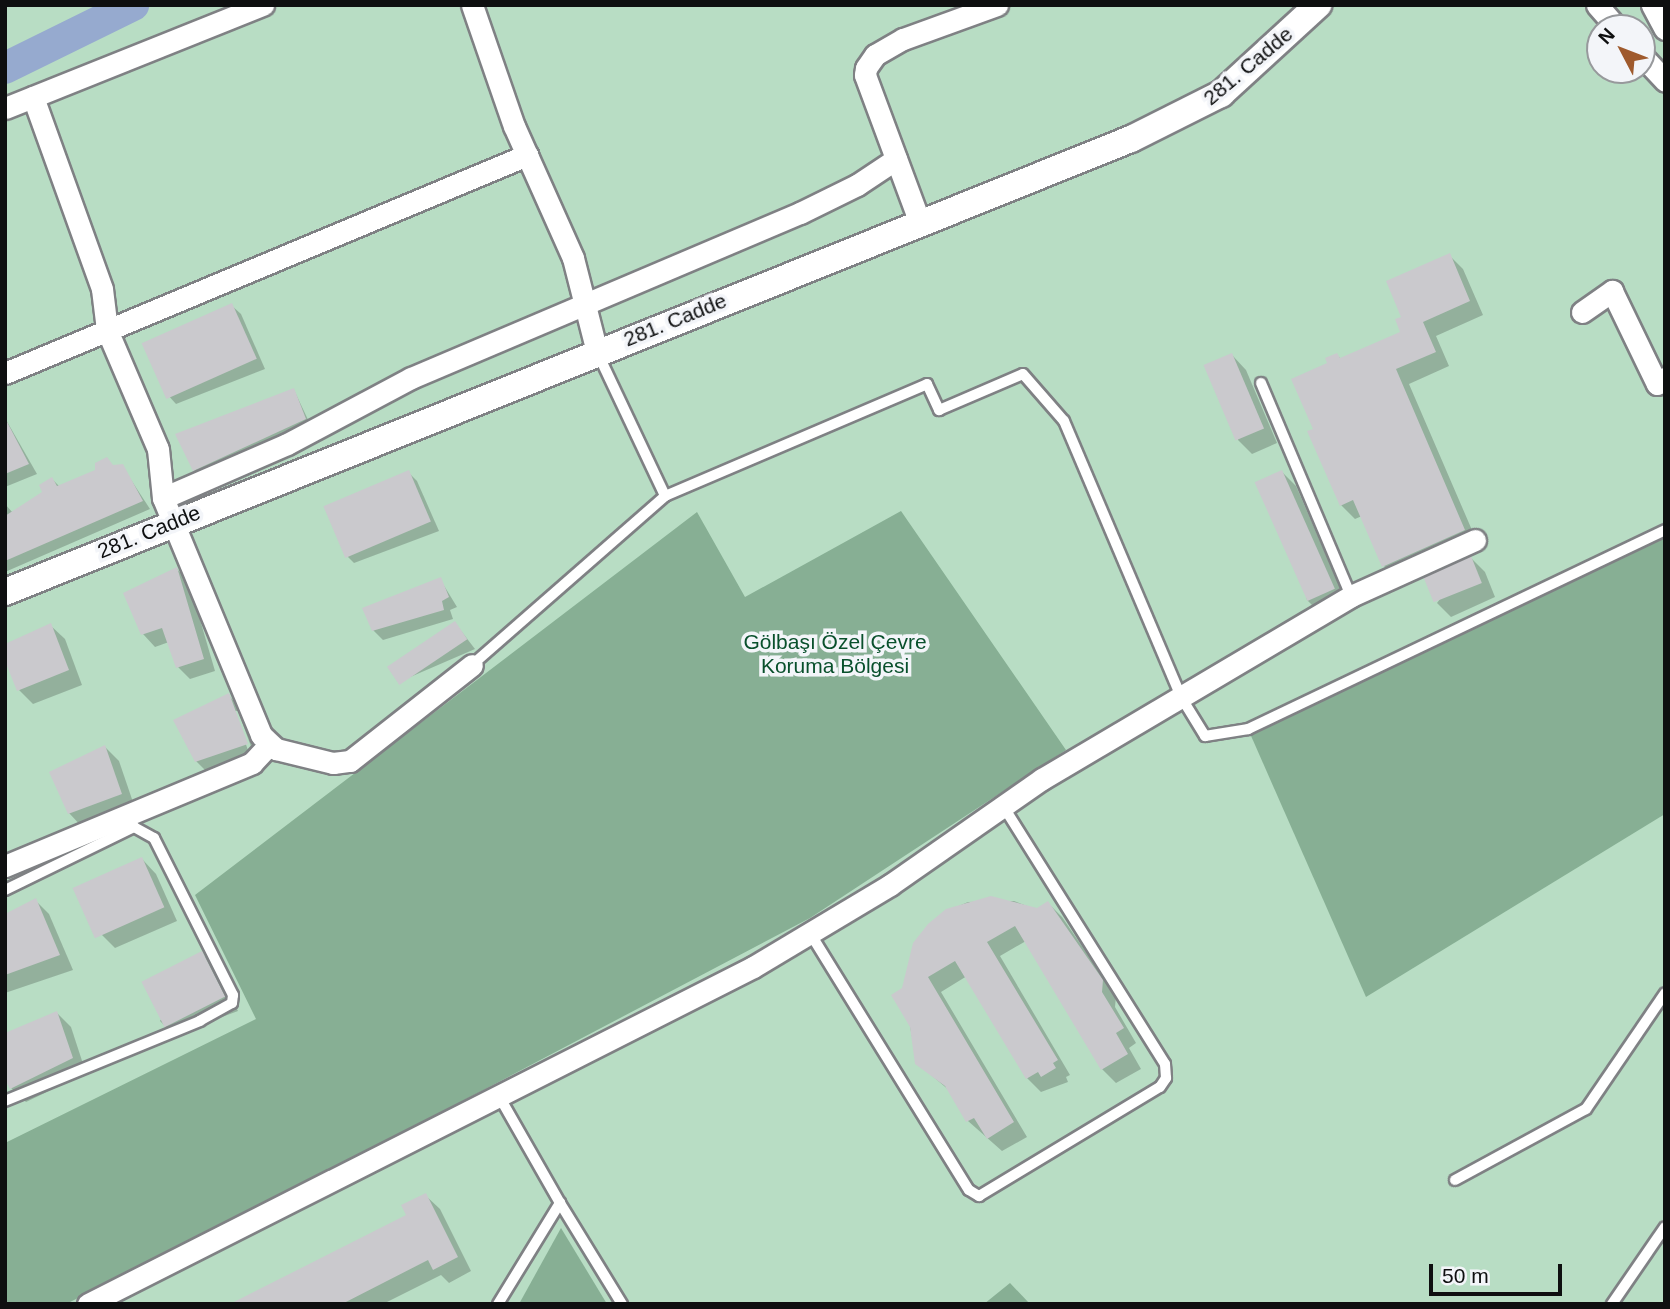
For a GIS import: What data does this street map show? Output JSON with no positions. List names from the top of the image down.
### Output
{
  "streets": {
    "street": ["281. Cadde"]
  },
  "parks": ["Gölbaşı Özel Çevre Koruma Bölgesi"],
  "scale_bar": "50 m",
  "north": "top left"
}
